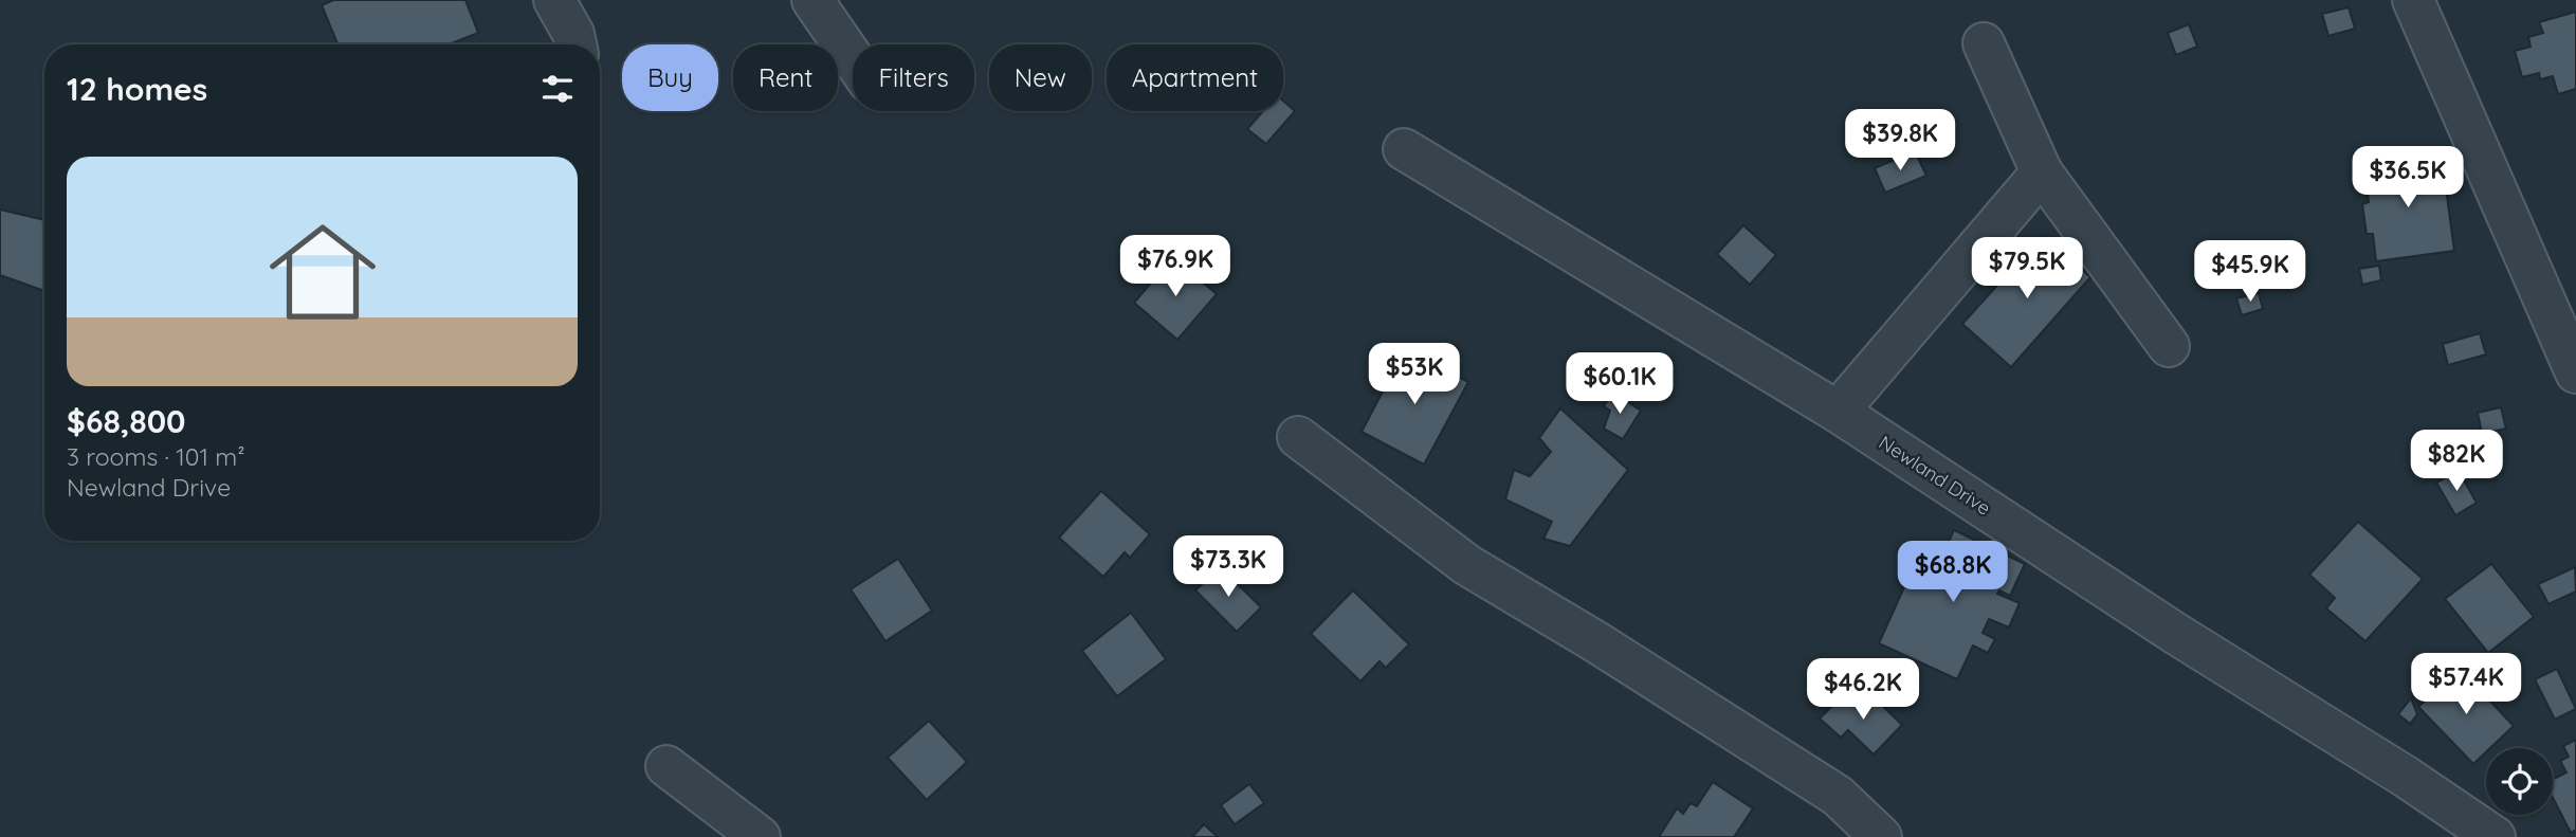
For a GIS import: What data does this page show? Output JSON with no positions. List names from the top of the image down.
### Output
{
  "streets": {
    "street": ["Newland Drive"]
  },
  "page": {
    "chip": [
      "Buy",
      "Rent",
      "Filters",
      "New",
      "Apartment"
    ],
    "heading": "12 homes",
    "price": [
      "$39.8K",
      "$36.5K",
      "$76.9K",
      "$79.5K",
      "$45.9K",
      "$53K",
      "$60.1K",
      "$82K",
      "$73.3K",
      "$68.8K",
      "$57.4K",
      "$46.2K"
    ],
    "list": [
      {
        "name": "$68,800",
        "note": "3 rooms · 101 m² · Newland Drive"
      }
    ]
  }
}
